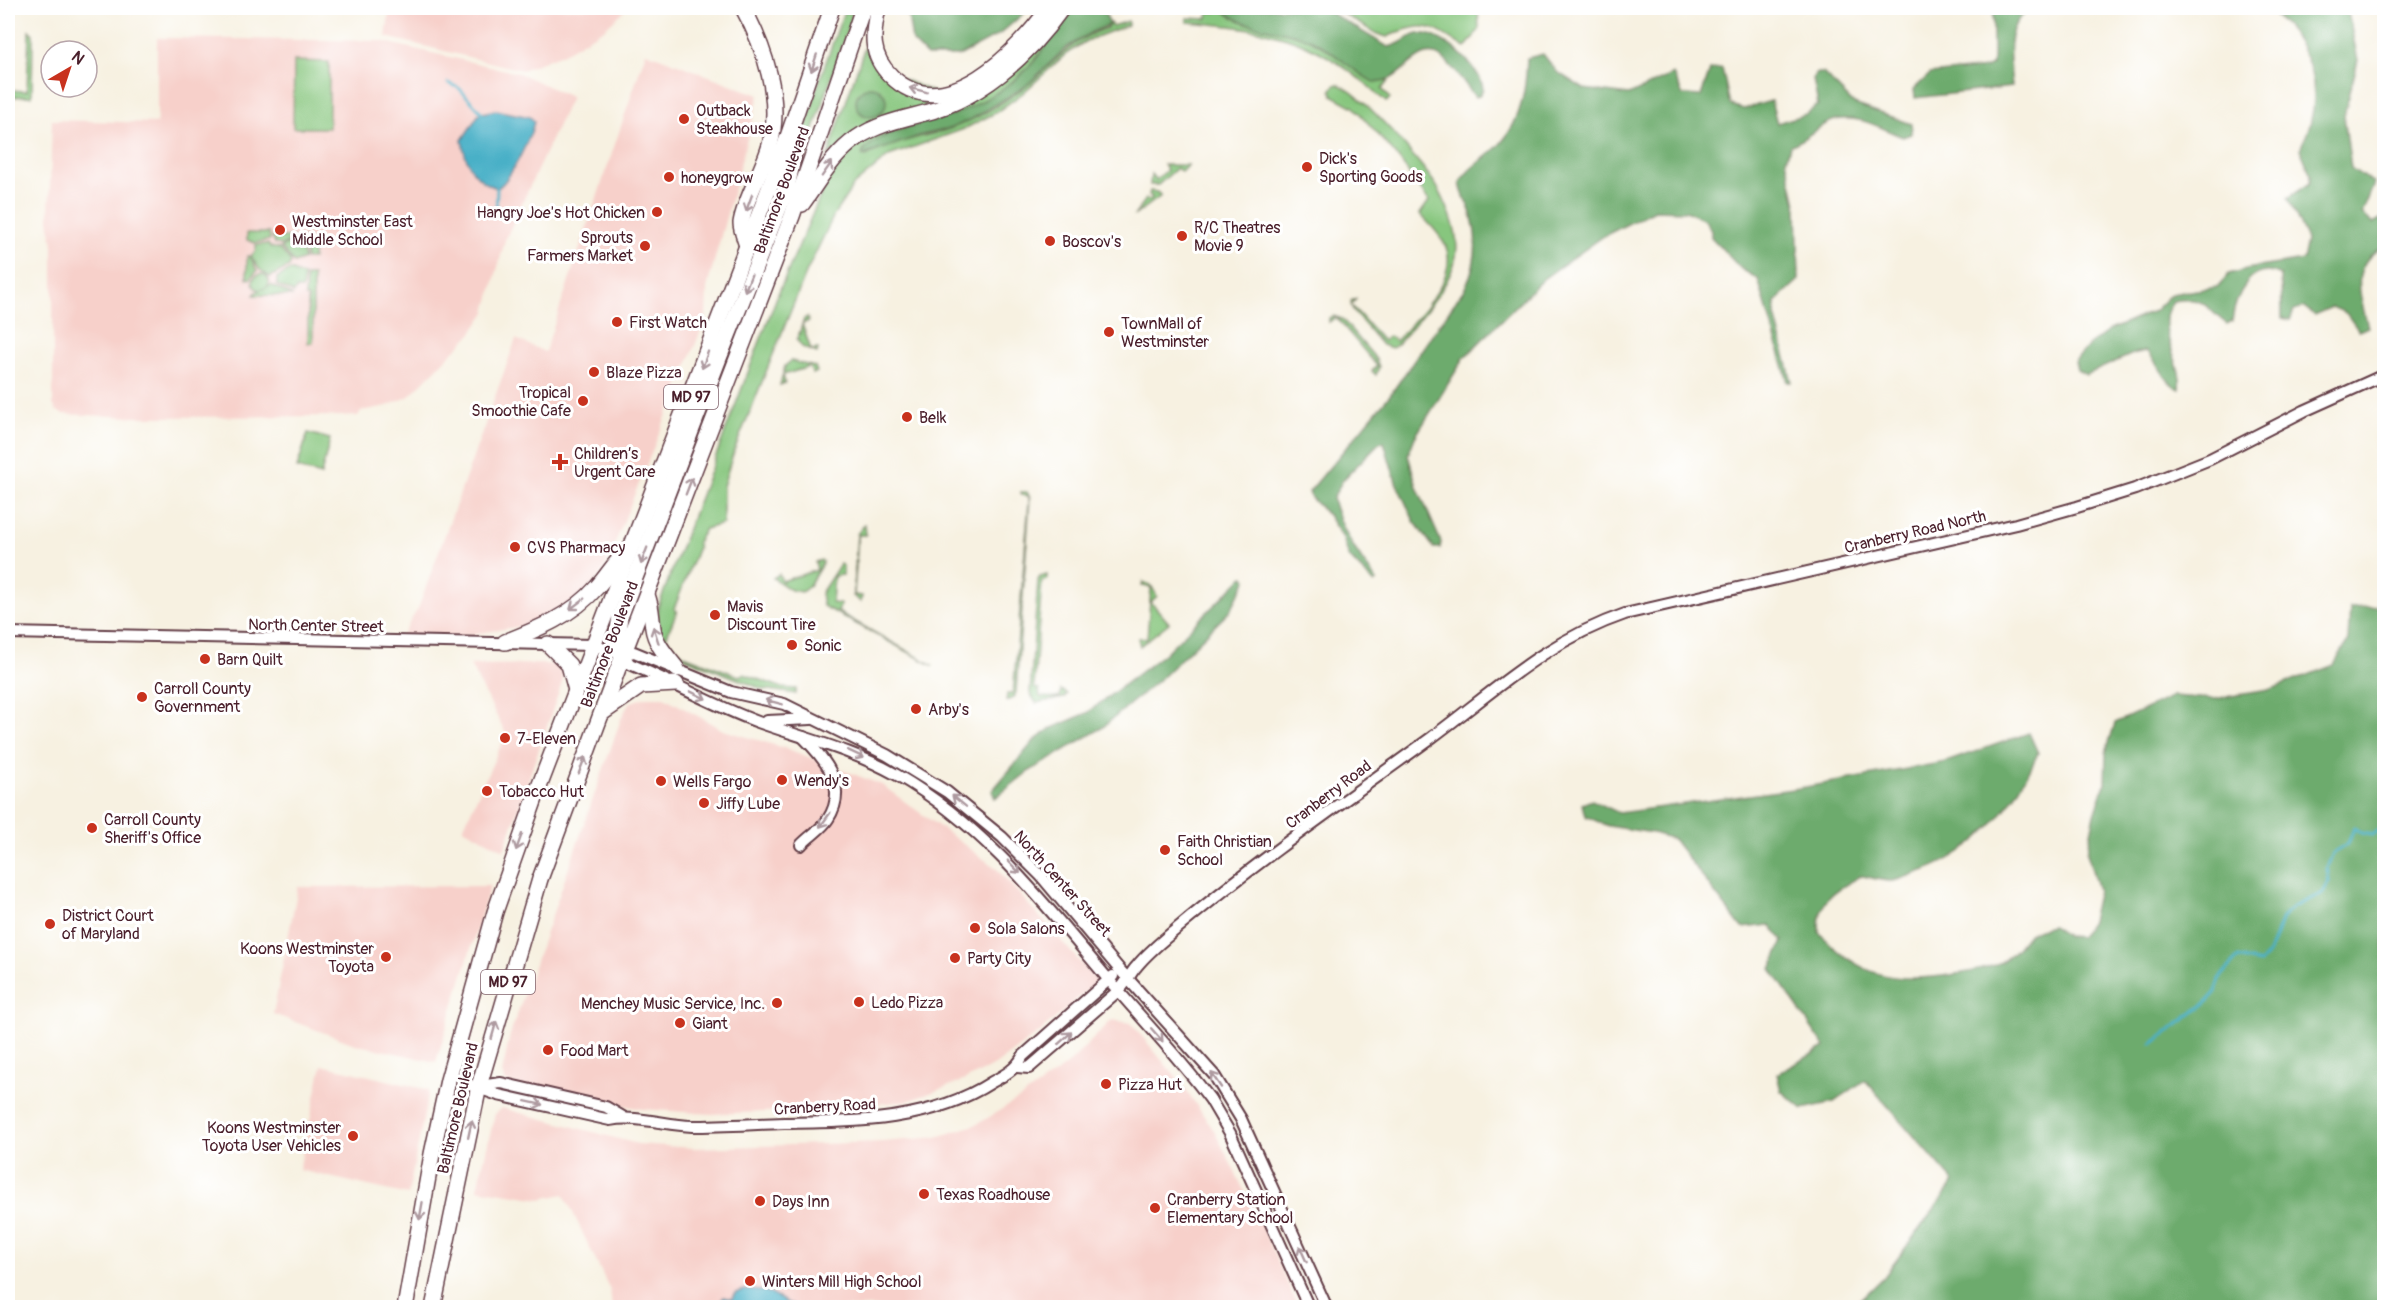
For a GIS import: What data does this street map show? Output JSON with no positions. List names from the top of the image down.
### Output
{
  "streets": {
    "highway": ["Baltimore Boulevard", "MD 97"],
    "street": ["Cranberry Road North", "North Center Street", "Cranberry Road"]
  },
  "crossings": [
    ["Baltimore Boulevard", "North Center Street"],
    ["Baltimore Boulevard", "Cranberry Road"],
    ["Cranberry Road North", "Cranberry Road"],
    ["North Center Street", "Cranberry Road"]
  ],
  "places": {
    "other": [
      "Outback Steakhouse",
      "Dick's Sporting Goods",
      "honeygrow",
      "Hangry Joe's Hot Chicken",
      "Westminster East Middle School",
      "R/C Theatres Movie 9",
      "Boscov's",
      "Sprouts Farmers Market",
      "First Watch",
      "TownMall of Westminster",
      "Blaze Pizza",
      "Tropical Smoothie Cafe",
      "Belk",
      "CVS Pharmacy",
      "Mavis Discount Tire",
      "Sonic",
      "Barn Quilt",
      "Carroll County Government",
      "Arby's",
      "7-Eleven",
      "Wendy's",
      "Wells Fargo",
      "Tobacco Hut",
      "Jiffy Lube",
      "Carroll County Sheriff's Office",
      "Faith Christian School",
      "District Court of Maryland",
      "Sola Salons",
      "Koons Westminster Toyota",
      "Party City",
      "Ledo Pizza",
      "Menchey Music Service, Inc.",
      "Giant",
      "Food Mart",
      "Pizza Hut",
      "Koons Westminster Toyota User Vehicles",
      "Texas Roadhouse",
      "Days Inn",
      "Cranberry Station Elementary School",
      "Winters Mill High School"
    ],
    "health": ["Children’s Urgent Care"]
  },
  "north": "top right"
}
